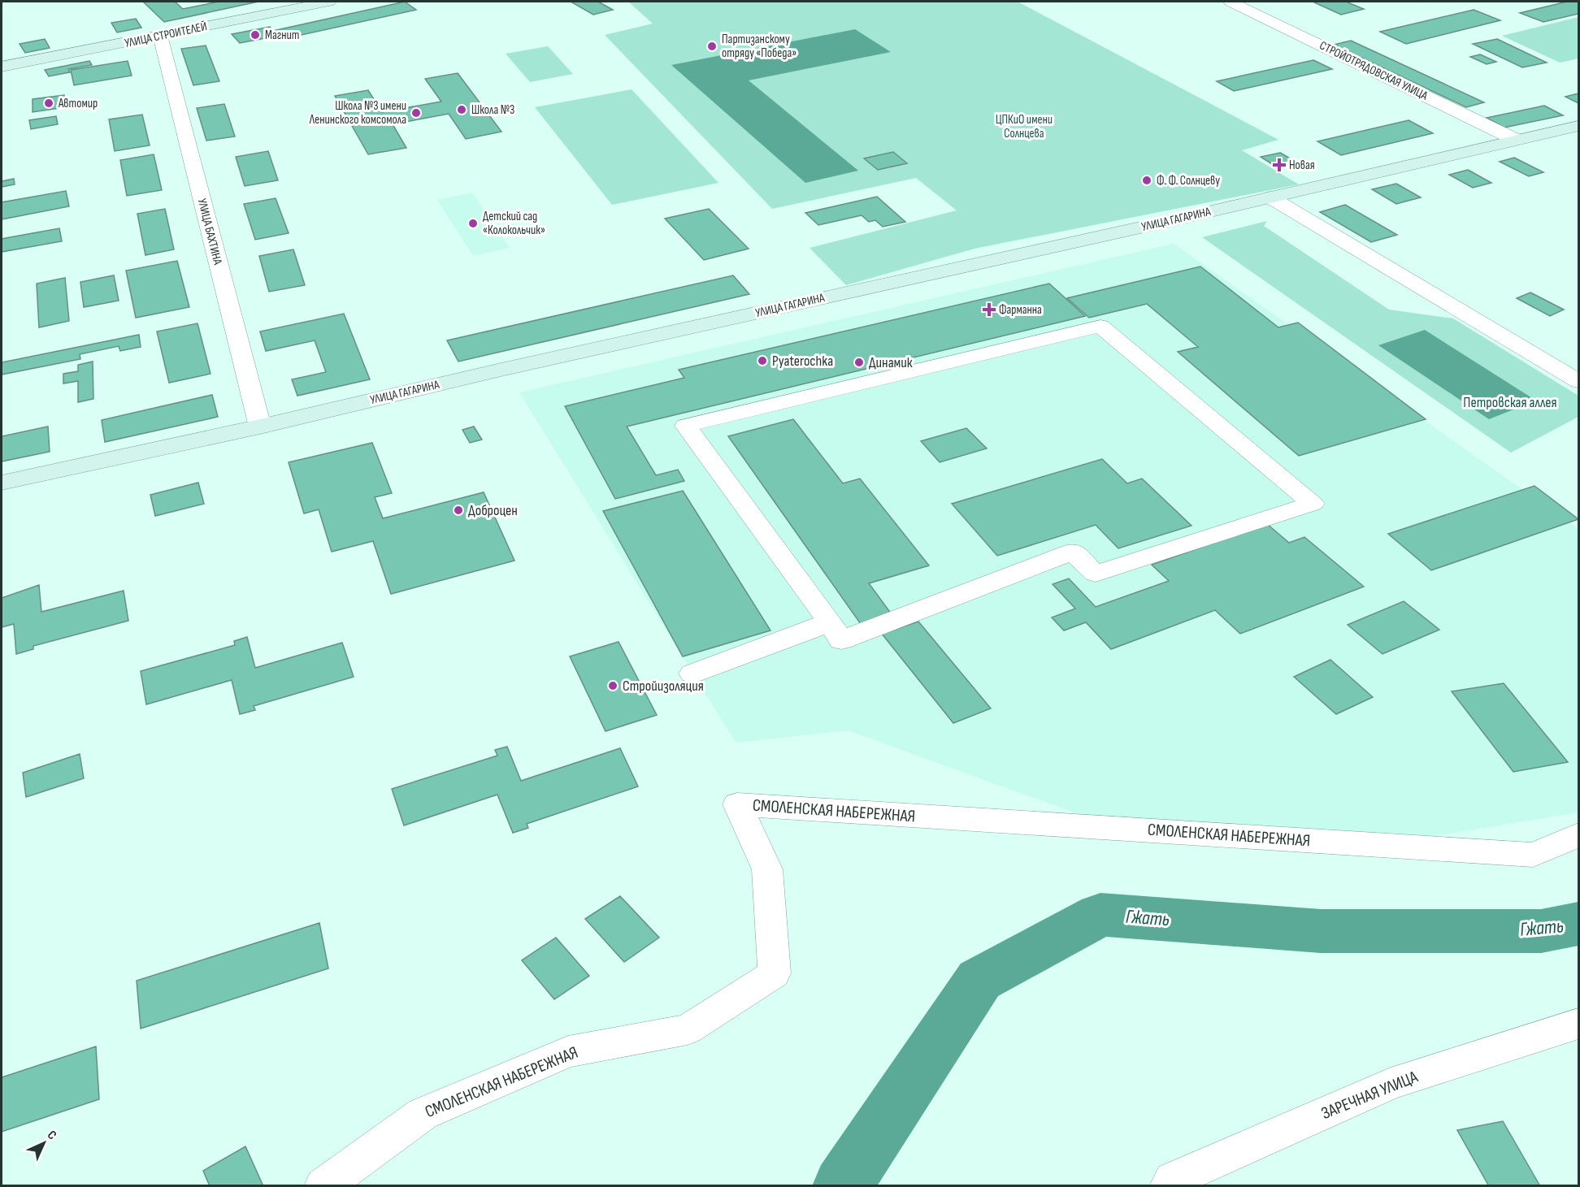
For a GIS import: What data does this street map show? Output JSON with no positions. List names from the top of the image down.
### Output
{
  "streets": {
    "main road": ["УЛИЦА СТРОИТЕЛЕЙ", "УЛИЦА ГАГАРИНА"],
    "street": [
      "СТРОЙОТРЯДОВСКАЯ УЛИЦА",
      "УЛИЦА БАХТИНА",
      "СМОЛЕНСКАЯ НАБЕРЕЖНАЯ",
      "ЗАРЕЧНАЯ УЛИЦА"
    ]
  },
  "crossings": [
    ["УЛИЦА СТРОИТЕЛЕЙ", "УЛИЦА БАХТИНА"],
    ["СТРОЙОТРЯДОВСКАЯ УЛИЦА", "УЛИЦА ГАГАРИНА"],
    ["УЛИЦА ГАГАРИНА", "УЛИЦА БАХТИНА"]
  ],
  "water": ["Гжать"],
  "parks": ["ЦПКиО имени Солнцева", "Петровская аллея"],
  "places": {
    "other": [
      "Магнит",
      "Партизанскому отряду «Победа»",
      "Автомир",
      "Школа №3",
      "Школа №3 имени Ленинского комсомола",
      "Ф. Ф. Солнцеву",
      "Детский сад «Колокольчик»",
      "Pyaterochka",
      "Динамик",
      "Доброцен",
      "Стройизоляция"
    ],
    "health": ["Новая", "Фарманна"]
  },
  "north": "top right"
}
